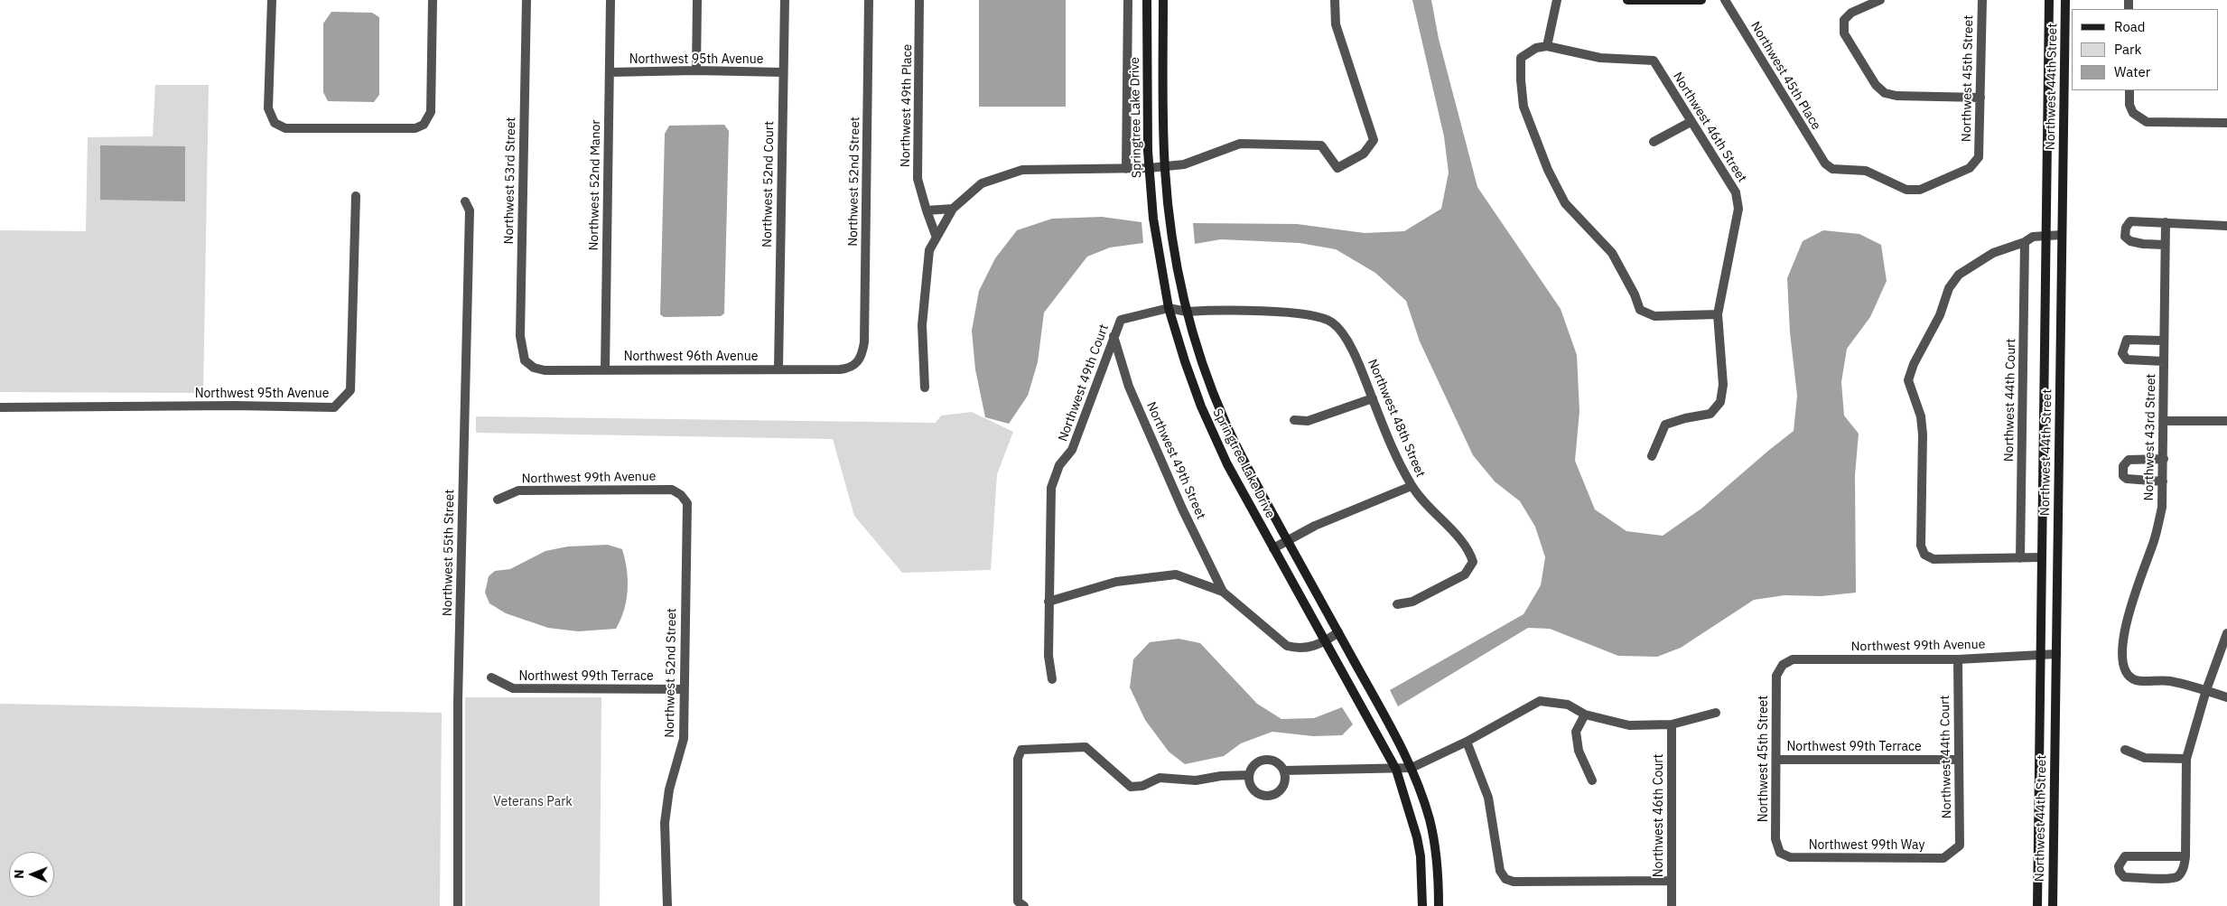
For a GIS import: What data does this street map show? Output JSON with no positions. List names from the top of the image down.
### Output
{
  "streets": {
    "street": [
      "Northwest 95th Avenue",
      "Northwest 45th Place",
      "Northwest 45th Street",
      "Northwest 44th Street",
      "Northwest 49th Place",
      "Springtree Lake Drive",
      "Northwest 46th Street",
      "Northwest 53rd Street",
      "Northwest 52nd Street",
      "Northwest 52nd Court",
      "Northwest 52nd Manor",
      "Northwest 96th Avenue",
      "Northwest 49th Court",
      "Northwest 44th Court",
      "Northwest 48th Street",
      "Northwest 43rd Street",
      "Northwest 49th Street",
      "Northwest 99th Avenue",
      "Northwest 55th Street",
      "Northwest 99th Terrace",
      "Northwest 46th Court",
      "Northwest 99th Way"
    ]
  },
  "crossings": [
    ["Northwest 95th Avenue", "Northwest 52nd Court"],
    ["Northwest 95th Avenue", "Northwest 52nd Manor"],
    ["Northwest 45th Place", "Northwest 45th Street"],
    ["Northwest 45th Street", "Northwest 99th Avenue"],
    ["Northwest 45th Street", "Northwest 99th Terrace"],
    ["Northwest 45th Street", "Northwest 99th Way"],
    ["Northwest 44th Street", "Northwest 99th Avenue"],
    ["Springtree Lake Drive", "Northwest 49th Court"],
    ["Springtree Lake Drive", "Northwest 48th Street"],
    ["Northwest 53rd Street", "Northwest 96th Avenue"],
    ["Northwest 52nd Street", "Northwest 96th Avenue"],
    ["Northwest 52nd Street", "Northwest 99th Avenue"],
    ["Northwest 52nd Street", "Northwest 99th Terrace"],
    ["Northwest 52nd Court", "Northwest 96th Avenue"],
    ["Northwest 52nd Manor", "Northwest 96th Avenue"],
    ["Northwest 49th Court", "Northwest 48th Street"],
    ["Northwest 49th Court", "Northwest 49th Street"],
    ["Northwest 44th Court", "Northwest 99th Avenue"],
    ["Northwest 44th Court", "Northwest 99th Terrace"],
    ["Northwest 44th Court", "Northwest 99th Way"]
  ],
  "parks": ["Veterans Park"],
  "legend": ["Road", "Park", "Water"],
  "north": "left"
}
